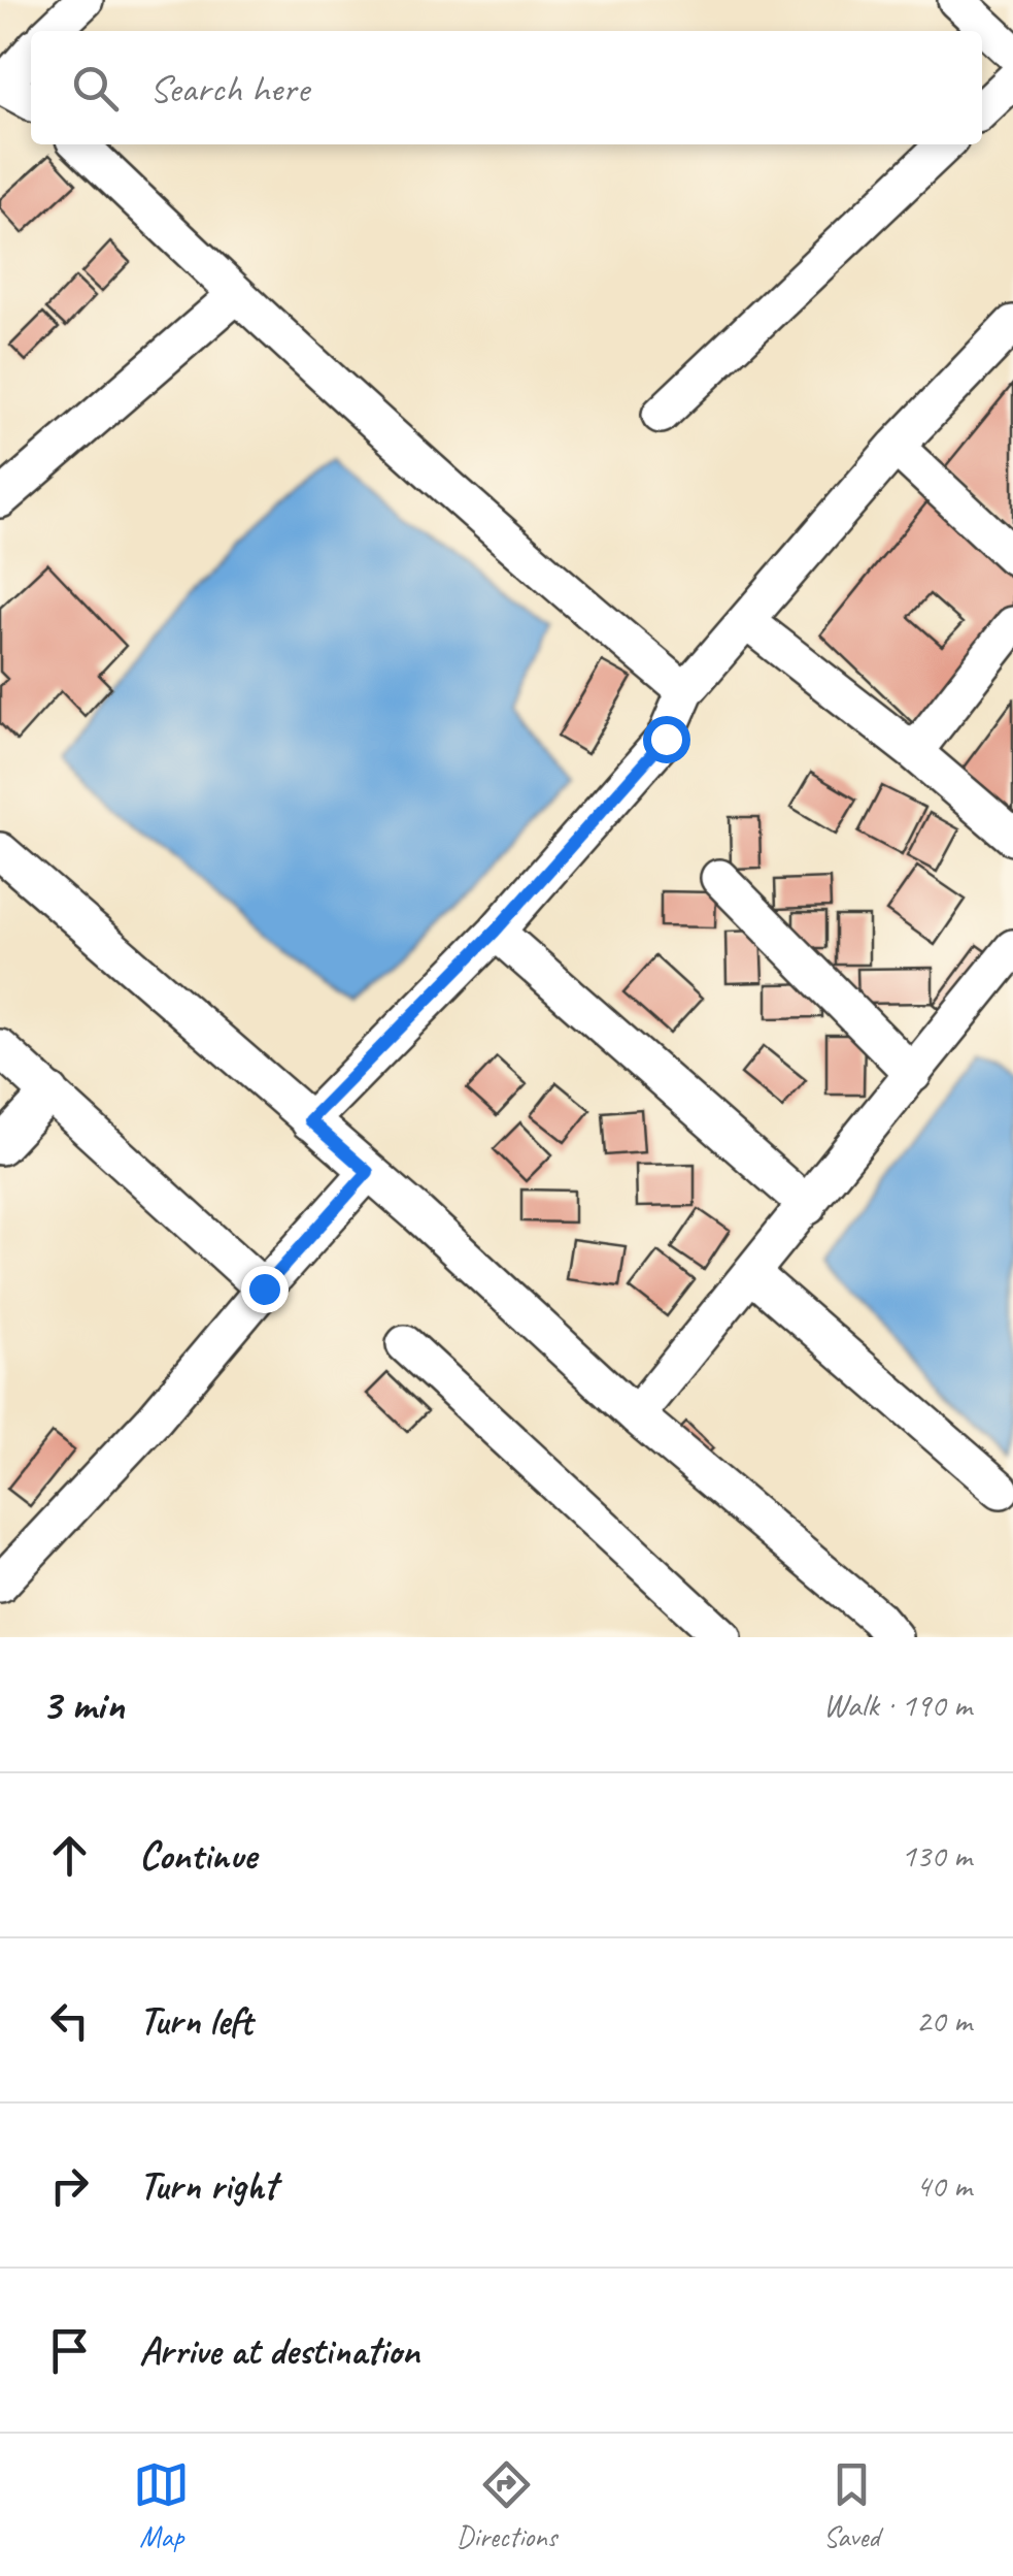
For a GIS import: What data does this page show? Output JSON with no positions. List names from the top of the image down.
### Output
{
  "page": {
    "search": "Search here",
    "heading": ["3 min", "Walk · 190 m"],
    "list": [
      ["Continue", "130 m"],
      ["Turn left", "20 m"],
      ["Turn right", "40 m"],
      "Arrive at destination"
    ],
    "nav": ["Map", "Directions", "Saved"]
  }
}
